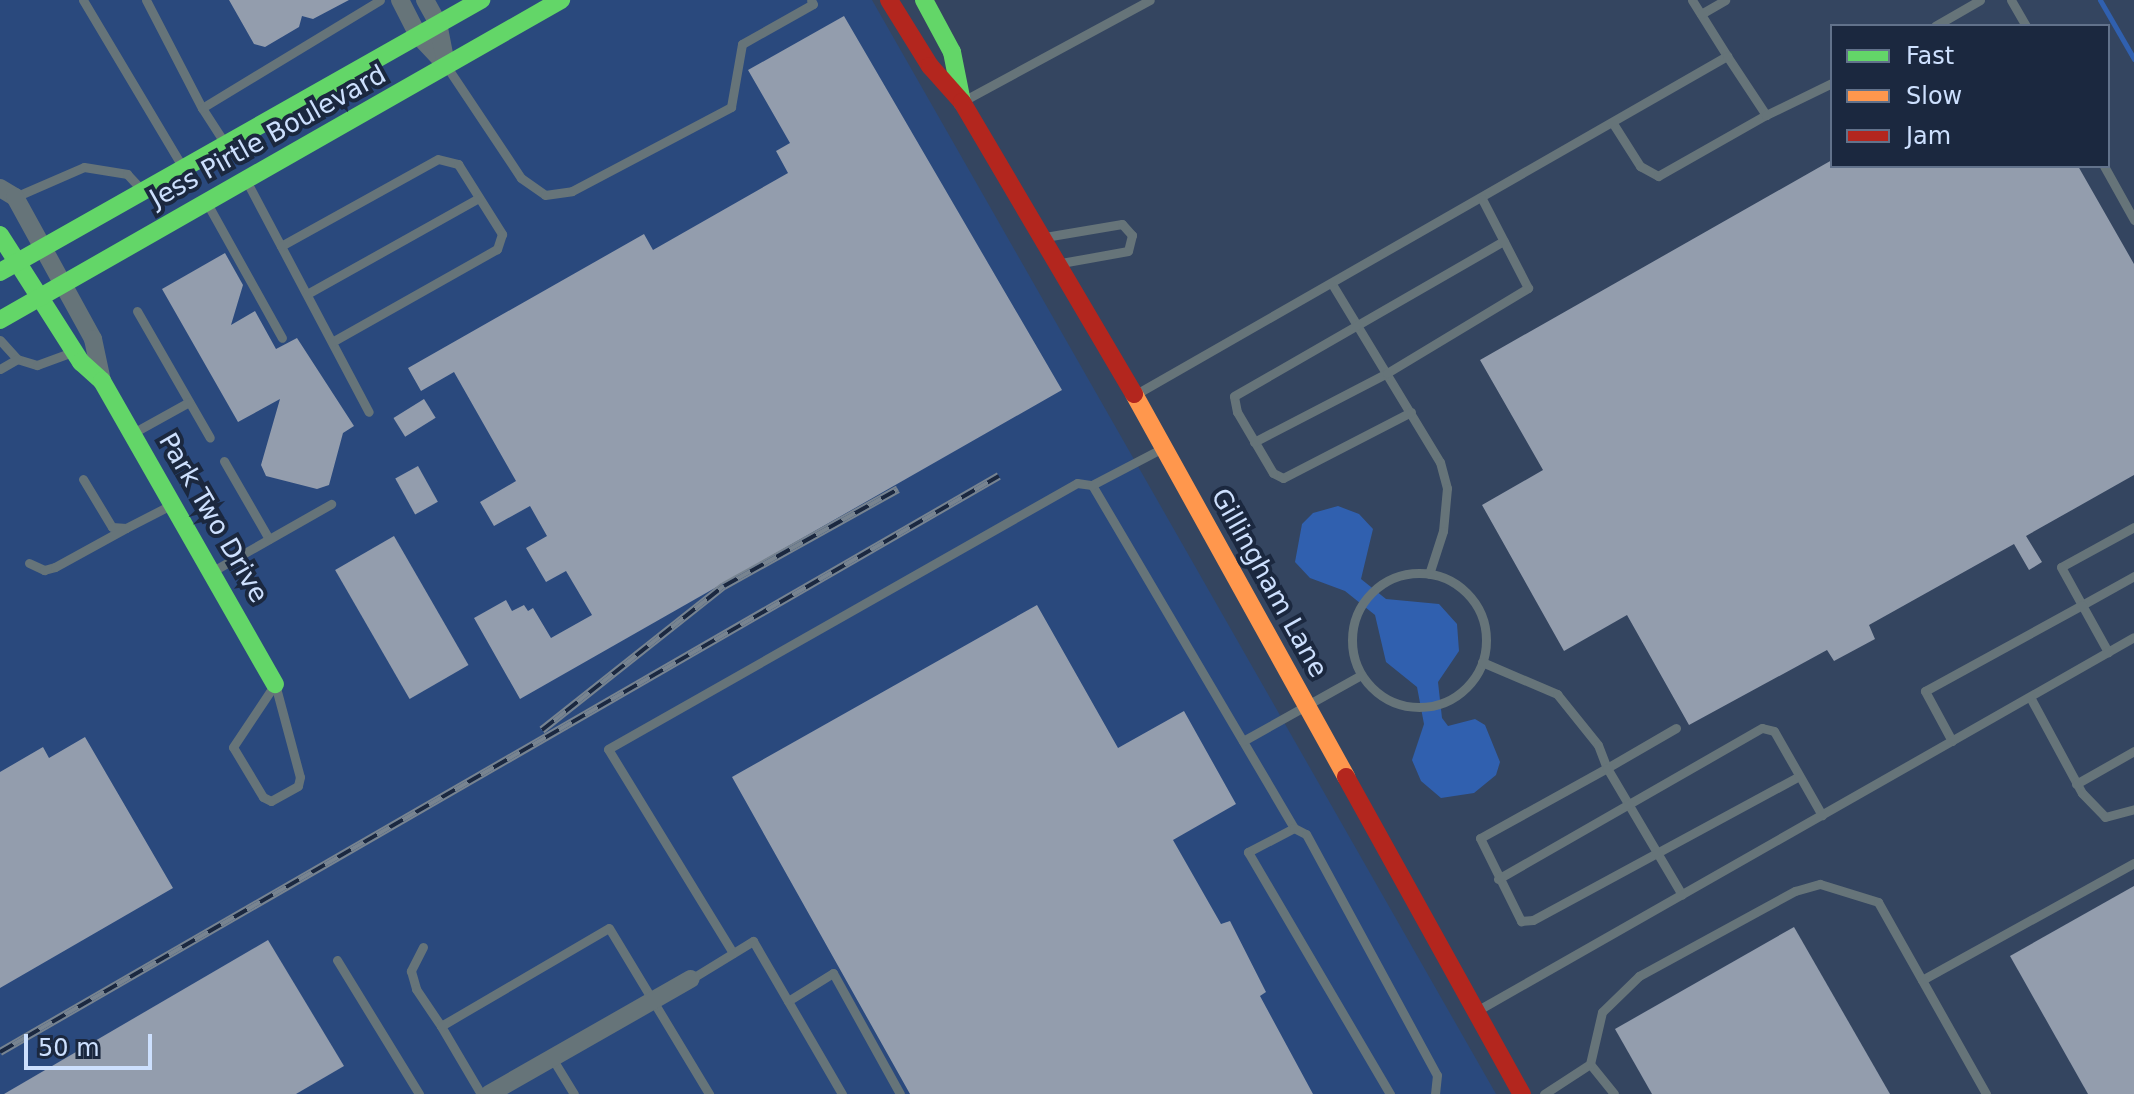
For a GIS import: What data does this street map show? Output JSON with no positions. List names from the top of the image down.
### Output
{
  "streets": {
    "street": ["Jess Pirtle Boulevard", "Park Two Drive", "Gillingham Lane"]
  },
  "crossings": [
    ["Jess Pirtle Boulevard", "Park Two Drive"]
  ],
  "legend": ["Fast", "Slow", "Jam"],
  "scale_bar": "50 m"
}
